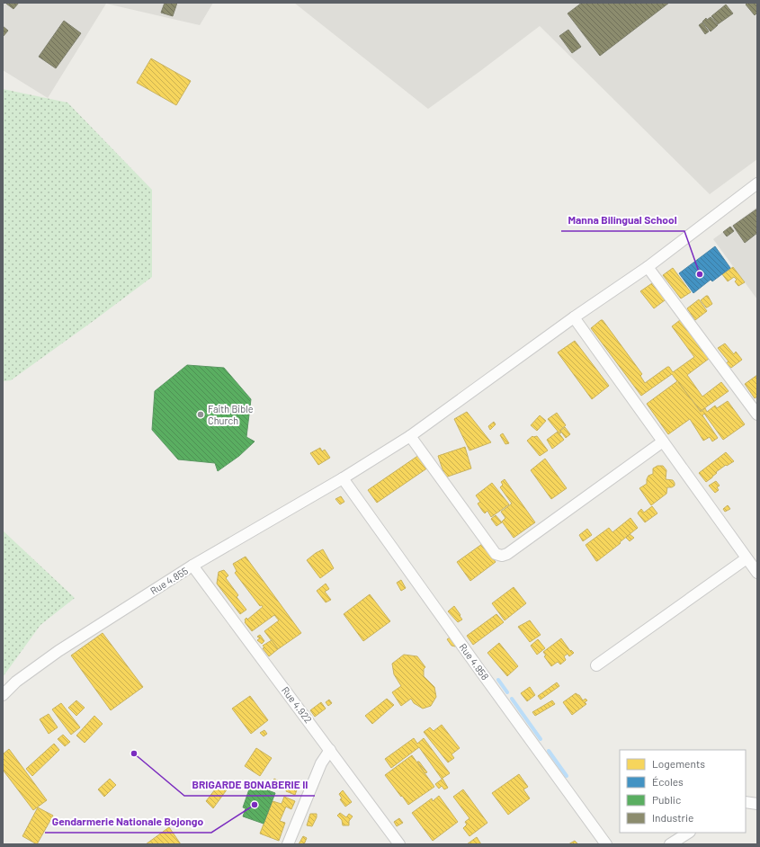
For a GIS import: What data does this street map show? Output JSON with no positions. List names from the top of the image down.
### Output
{
  "streets": {
    "street": ["Rue 4.855", "Rue 4.958", "Rue 4.922"]
  },
  "crossings": [
    ["Rue 4.855", "Rue 4.958"],
    ["Rue 4.855", "Rue 4.922"]
  ],
  "places": [
    "Manna Bilingual School",
    "Faith Bible Church",
    "BRIGARDE BONABERIE II",
    "Gendarmerie Nationale Bojongo"
  ],
  "legend": [
    "Logements",
    "Écoles",
    "Public",
    "Industrie"
  ]
}
